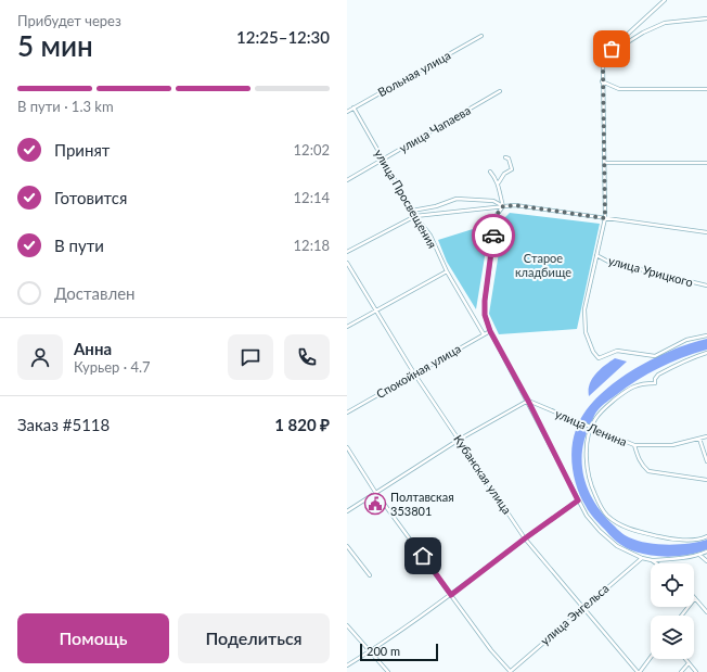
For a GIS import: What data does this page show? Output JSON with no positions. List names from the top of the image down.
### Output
{
  "streets": {
    "street": [
      "Вольная улица",
      "улица Чапаева",
      "улица Просвещения",
      "улица Урицкого",
      "Спокойная улица",
      "улица Ленина",
      "Кубанская улица",
      "улица Энгельса"
    ]
  },
  "crossings": [
    ["Вольная улица", "улица Просвещения"],
    ["улица Чапаева", "улица Просвещения"],
    ["улица Просвещения", "Спокойная улица"],
    ["Спокойная улица", "Кубанская улица"],
    ["Кубанская улица", "улица Энгельса"]
  ],
  "parks": ["Старое кладбище"],
  "places": {
    "public building": ["Полтавская 353801"]
  },
  "scale_bar": "200 m",
  "page": {
    "heading": ["5 мин", "Прибудет через", "12:25–12:30"],
    "panel": [
      "Анна",
      "Курьер · 4.7",
      "Заказ #5118",
      "1 820 ₽"
    ],
    "bar": "В пути · 1.3 km",
    "list": [
      ["Принят", "12:02"],
      ["Готовится", "12:14"],
      ["В пути", "12:18"],
      "Доставлен"
    ],
    "buttons": ["Помощь", "Поделиться"],
    "scale": "200 m"
  }
}
